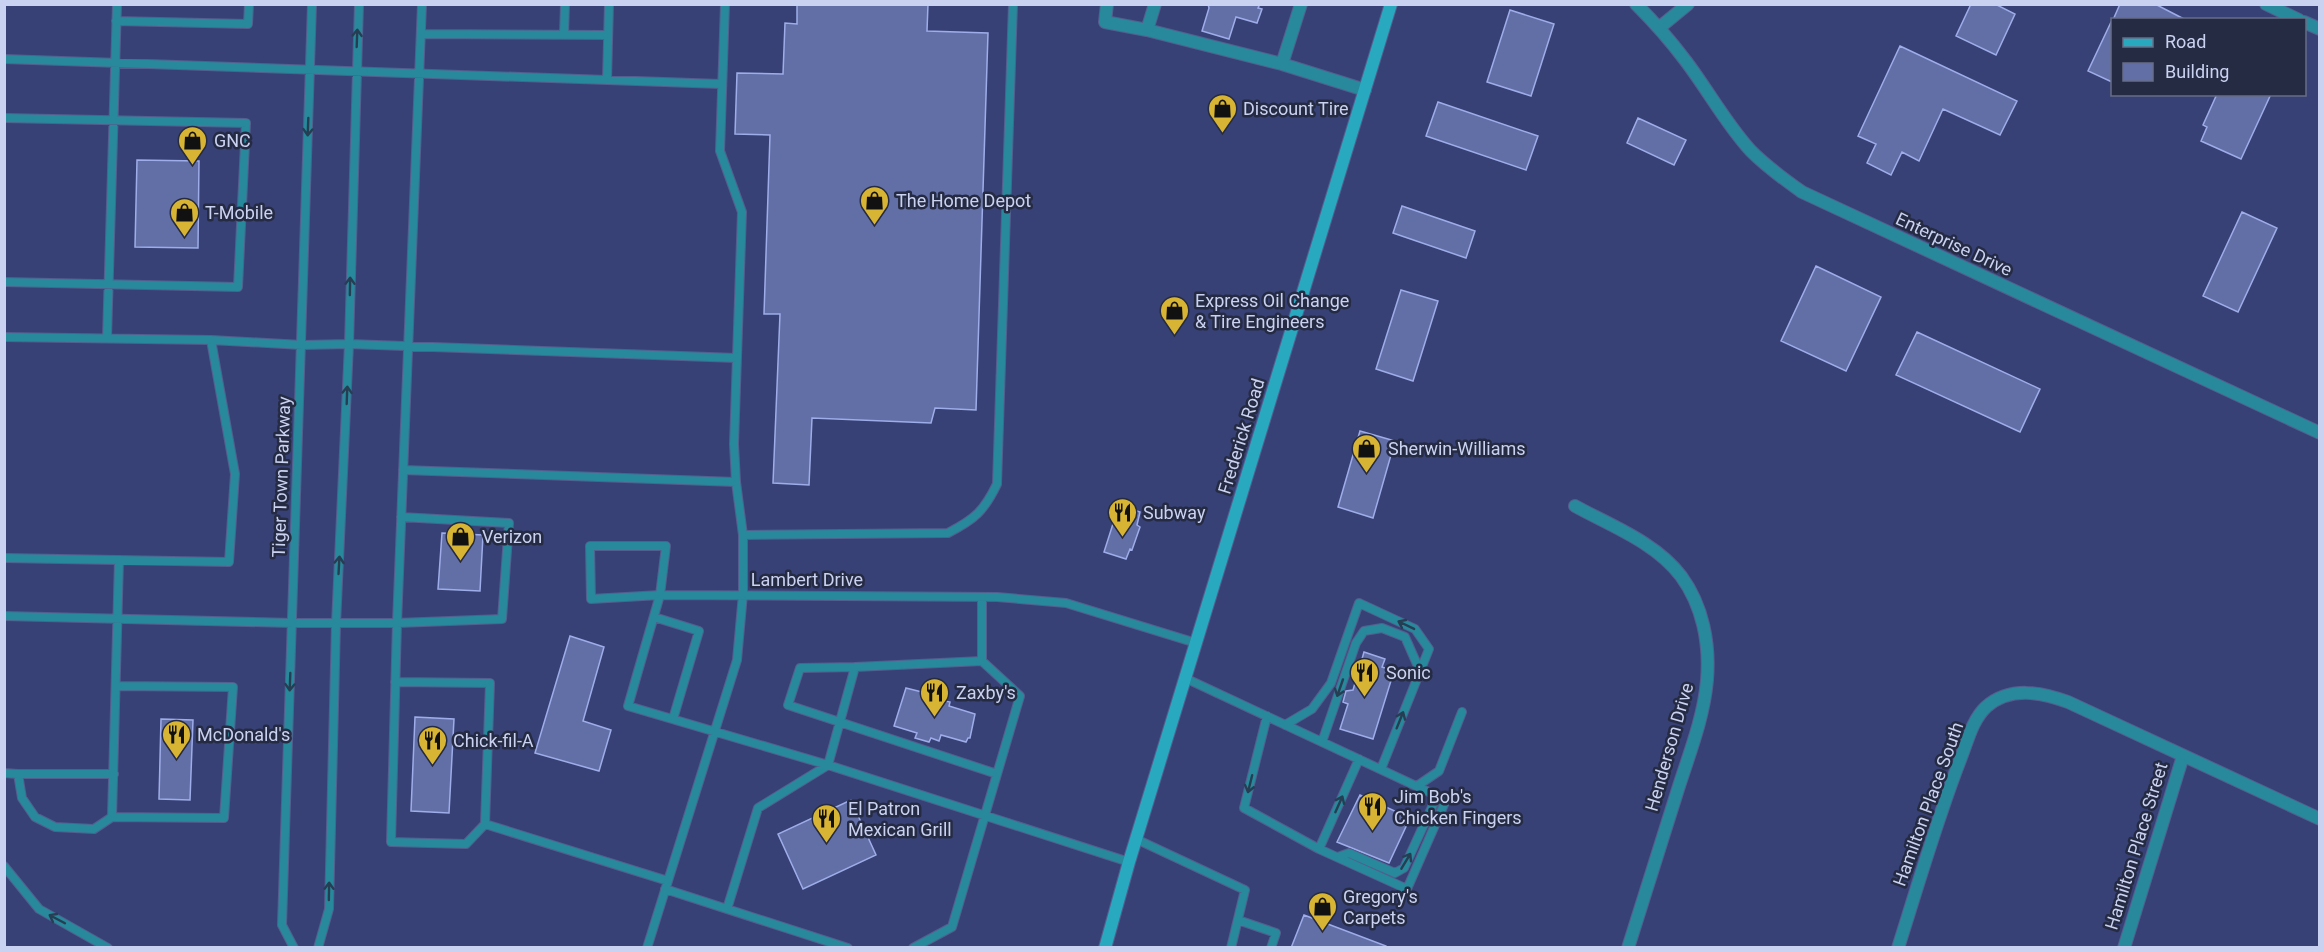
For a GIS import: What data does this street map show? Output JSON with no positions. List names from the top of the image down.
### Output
{
  "streets": {
    "main road": ["Frederick Road"],
    "street": [
      "Enterprise Drive",
      "Henderson Drive",
      "Hamilton Place South",
      "Hamilton Place Street"
    ],
    "lane": ["Tiger Town Parkway", "Lambert Drive"]
  },
  "crossings": [
    ["Frederick Road", "Lambert Drive"],
    ["Hamilton Place South", "Hamilton Place Street"]
  ],
  "places": {
    "shop": [
      "Discount Tire",
      "GNC",
      "The Home Depot",
      "T-Mobile",
      "Express Oil Change & Tire Engineers",
      "Sherwin-Williams",
      "Verizon",
      "Gregory's Carpets"
    ],
    "restaurant": [
      "Subway",
      "Sonic",
      "Zaxby's",
      "McDonald's",
      "Chick-fil-A",
      "Jim Bob's Chicken Fingers",
      "El Patron Mexican Grill"
    ]
  },
  "legend": ["Road", "Building"]
}
